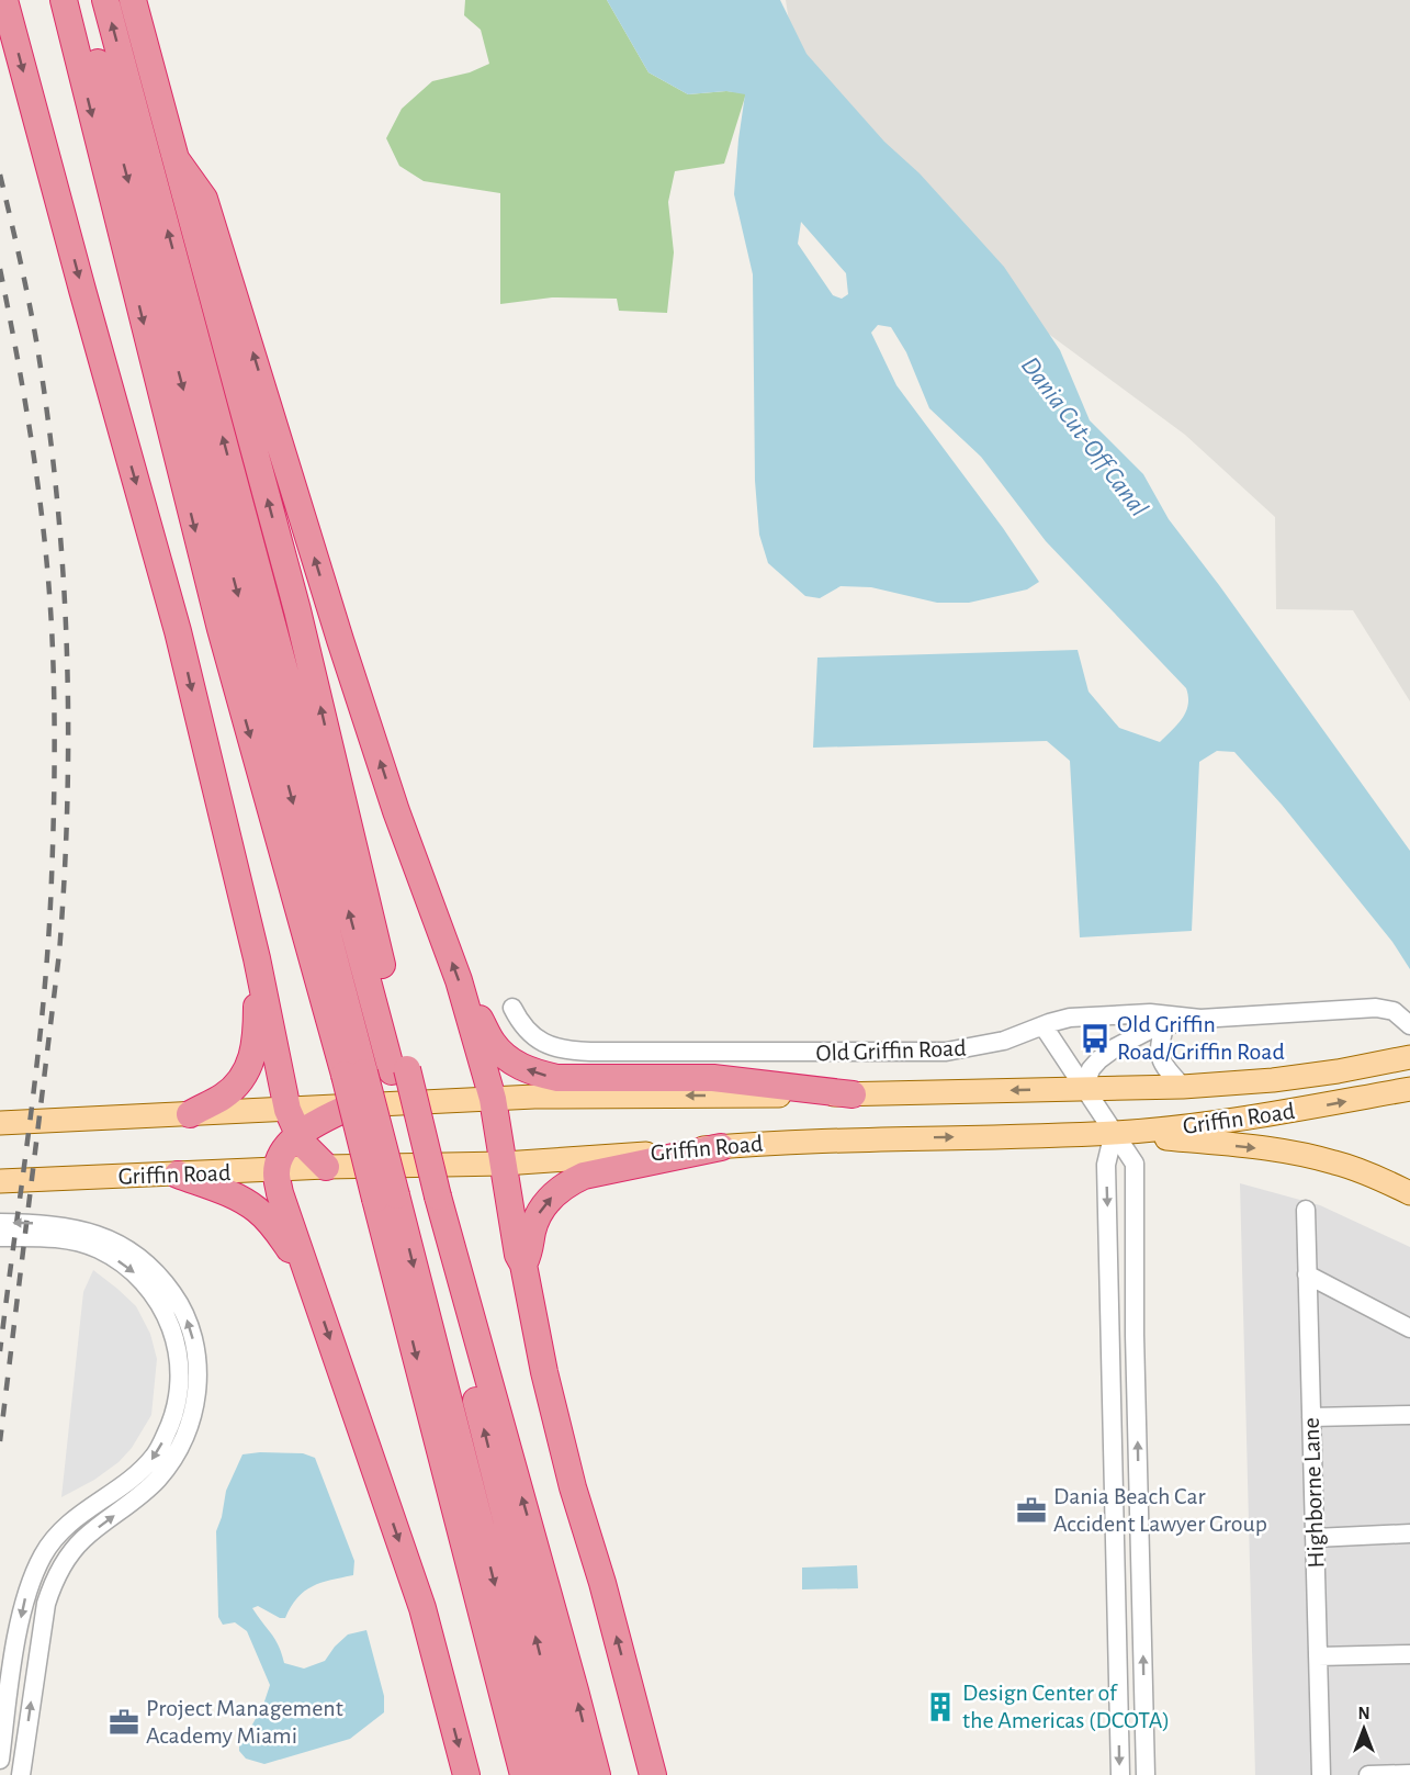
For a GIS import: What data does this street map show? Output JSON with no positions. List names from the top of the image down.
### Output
{
  "streets": {
    "main road": ["Griffin Road"],
    "street": ["Old Griffin Road", "Highborne Lane"]
  },
  "water": ["Dania Cut-Off Canal"],
  "places": {
    "bus stop": ["Old Griffin Road/Griffin Road"],
    "office": ["Dania Beach Car Accident Lawyer Group", "Project Management Academy Miami"],
    "building": ["Design Center of the Americas (DCOTA)"]
  },
  "north": "top"
}
